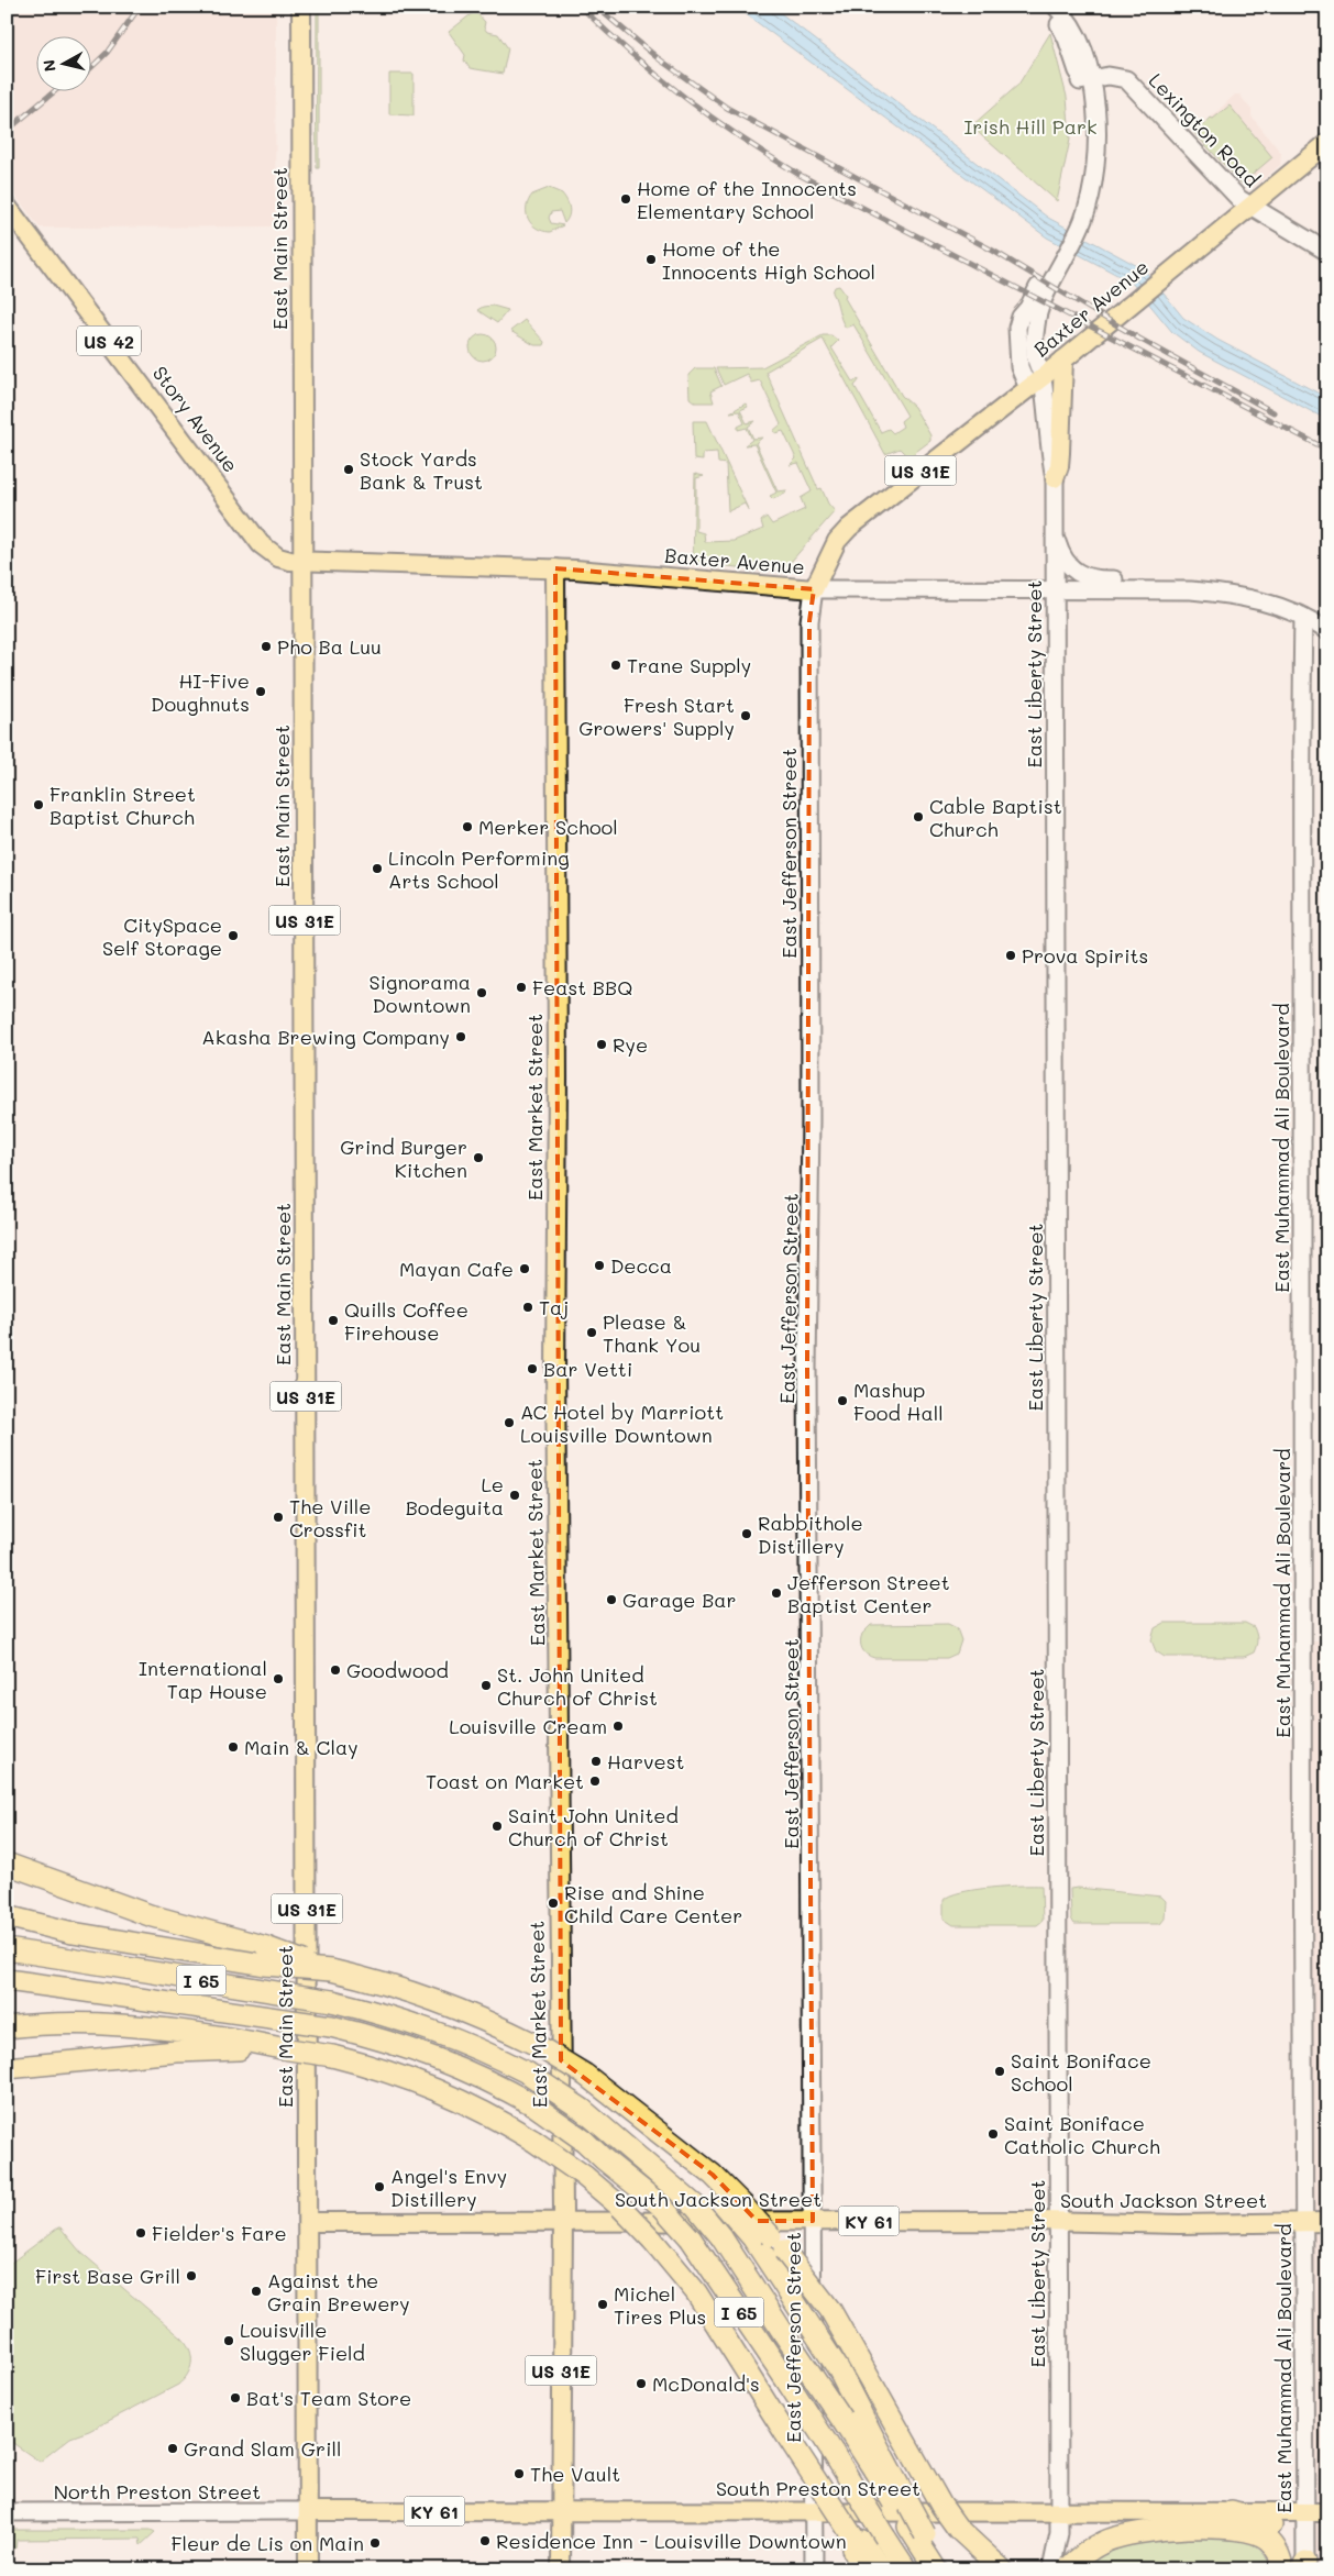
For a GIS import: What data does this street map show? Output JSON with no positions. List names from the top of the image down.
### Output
{
  "streets": {
    "highway": ["I 65"],
    "main road": [
      "East Main Street",
      "Baxter Avenue",
      "US 42",
      "Story Avenue",
      "US 31E",
      "East Market Street",
      "South Jackson Street",
      "KY 61",
      "South Preston Street"
    ],
    "street": [
      "Lexington Road",
      "East Liberty Street",
      "East Jefferson Street",
      "East Muhammad Ali Boulevard",
      "North Preston Street"
    ]
  },
  "crossings": [
    ["Lexington Road", "Baxter Avenue"],
    ["Lexington Road", "East Liberty Street"],
    ["East Main Street", "Baxter Avenue"],
    ["East Main Street", "Story Avenue"],
    ["East Main Street", "South Jackson Street"],
    ["East Main Street", "South Preston Street"],
    ["East Main Street", "North Preston Street"],
    ["Baxter Avenue", "Story Avenue"],
    ["Baxter Avenue", "East Liberty Street"],
    ["Baxter Avenue", "East Jefferson Street"],
    ["Baxter Avenue", "East Market Street"],
    ["East Liberty Street", "South Jackson Street"],
    ["East Liberty Street", "South Preston Street"],
    ["East Jefferson Street", "South Jackson Street"],
    ["East Jefferson Street", "South Preston Street"],
    ["East Market Street", "South Jackson Street"],
    ["East Market Street", "South Preston Street"],
    ["East Muhammad Ali Boulevard", "South Jackson Street"],
    ["East Muhammad Ali Boulevard", "South Preston Street"],
    ["South Preston Street", "North Preston Street"]
  ],
  "parks": ["Irish Hill Park"],
  "places": [
    "Home of the Innocents Elementary School",
    "Home of the Innocents High School",
    "Stock Yards Bank & Trust",
    "Pho Ba Luu",
    "Trane Supply",
    "HI-Five Doughnuts",
    "Fresh Start Growers' Supply",
    "Franklin Street Baptist Church",
    "Cable Baptist Church",
    "Merker School",
    "Lincoln Performing Arts School",
    "CitySpace Self Storage",
    "Prova Spirits",
    "Feast BBQ",
    "Signorama Downtown",
    "Akasha Brewing Company",
    "Rye",
    "Grind Burger Kitchen",
    "Decca",
    "Mayan Cafe",
    "Taj",
    "Quills Coffee Firehouse",
    "Please & Thank You",
    "Bar Vetti",
    "Mashup Food Hall",
    "AC Hotel by Marriott Louisville Downtown",
    "Le Bodeguita",
    "The Ville Crossfit",
    "Rabbithole Distillery",
    "Jefferson Street Baptist Center",
    "Garage Bar",
    "Goodwood",
    "International Tap House",
    "St. John United Church of Christ",
    "Louisville Cream",
    "Main & Clay",
    "Harvest",
    "Toast on Market",
    "Saint John United Church of Christ",
    "Rise and Shine Child Care Center",
    "Saint Boniface School",
    "Saint Boniface Catholic Church",
    "Angel's Envy Distillery",
    "Fielder's Fare",
    "First Base Grill",
    "Against the Grain Brewery",
    "Michel Tires Plus",
    "Louisville Slugger Field",
    "McDonald's",
    "Bat's Team Store",
    "Grand Slam Grill",
    "The Vault",
    "Residence Inn - Louisville Downtown",
    "Fleur de Lis on Main"
  ],
  "north": "left"
}
